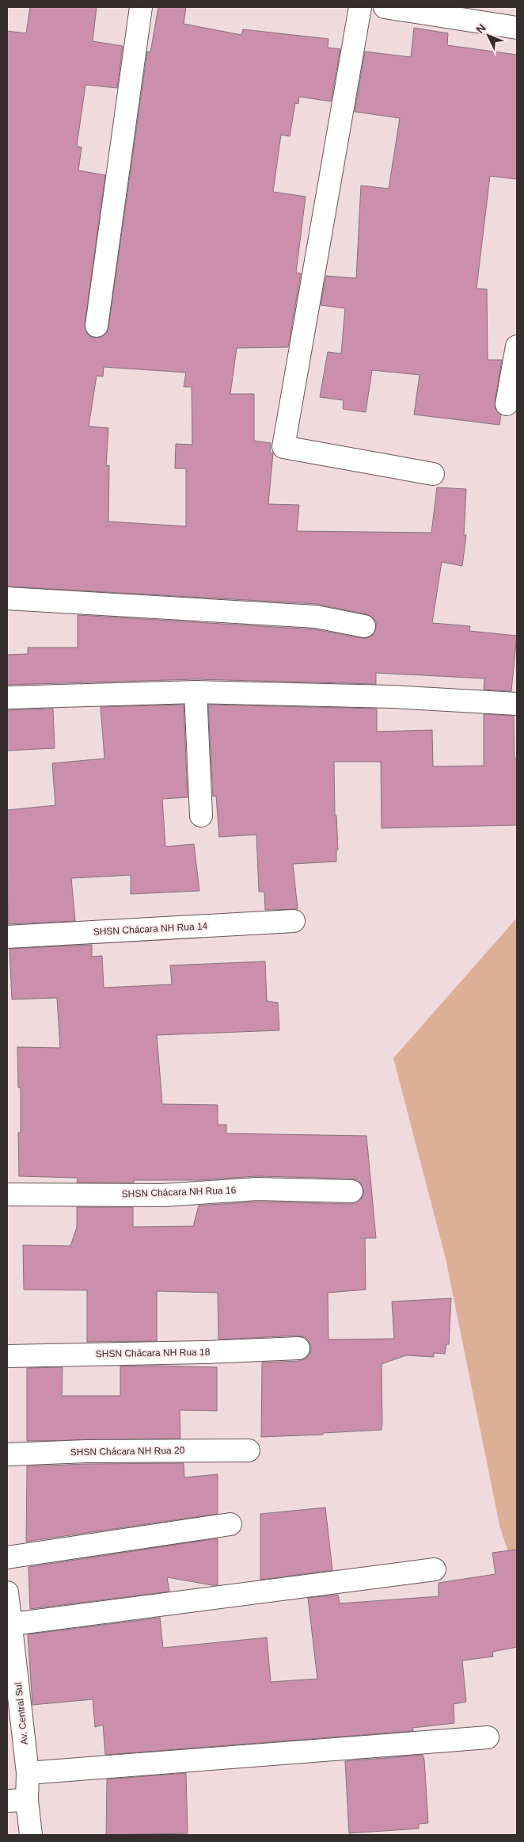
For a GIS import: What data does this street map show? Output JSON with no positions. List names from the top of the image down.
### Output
{
  "streets": {
    "street": [
      "SHSN Chácara NH Rua 14",
      "SHSN Chácara NH Rua 16",
      "SHSN Chácara NH Rua 18",
      "SHSN Chácara NH Rua 20",
      "Av. Central Sul"
    ]
  },
  "north": "top left"
}
